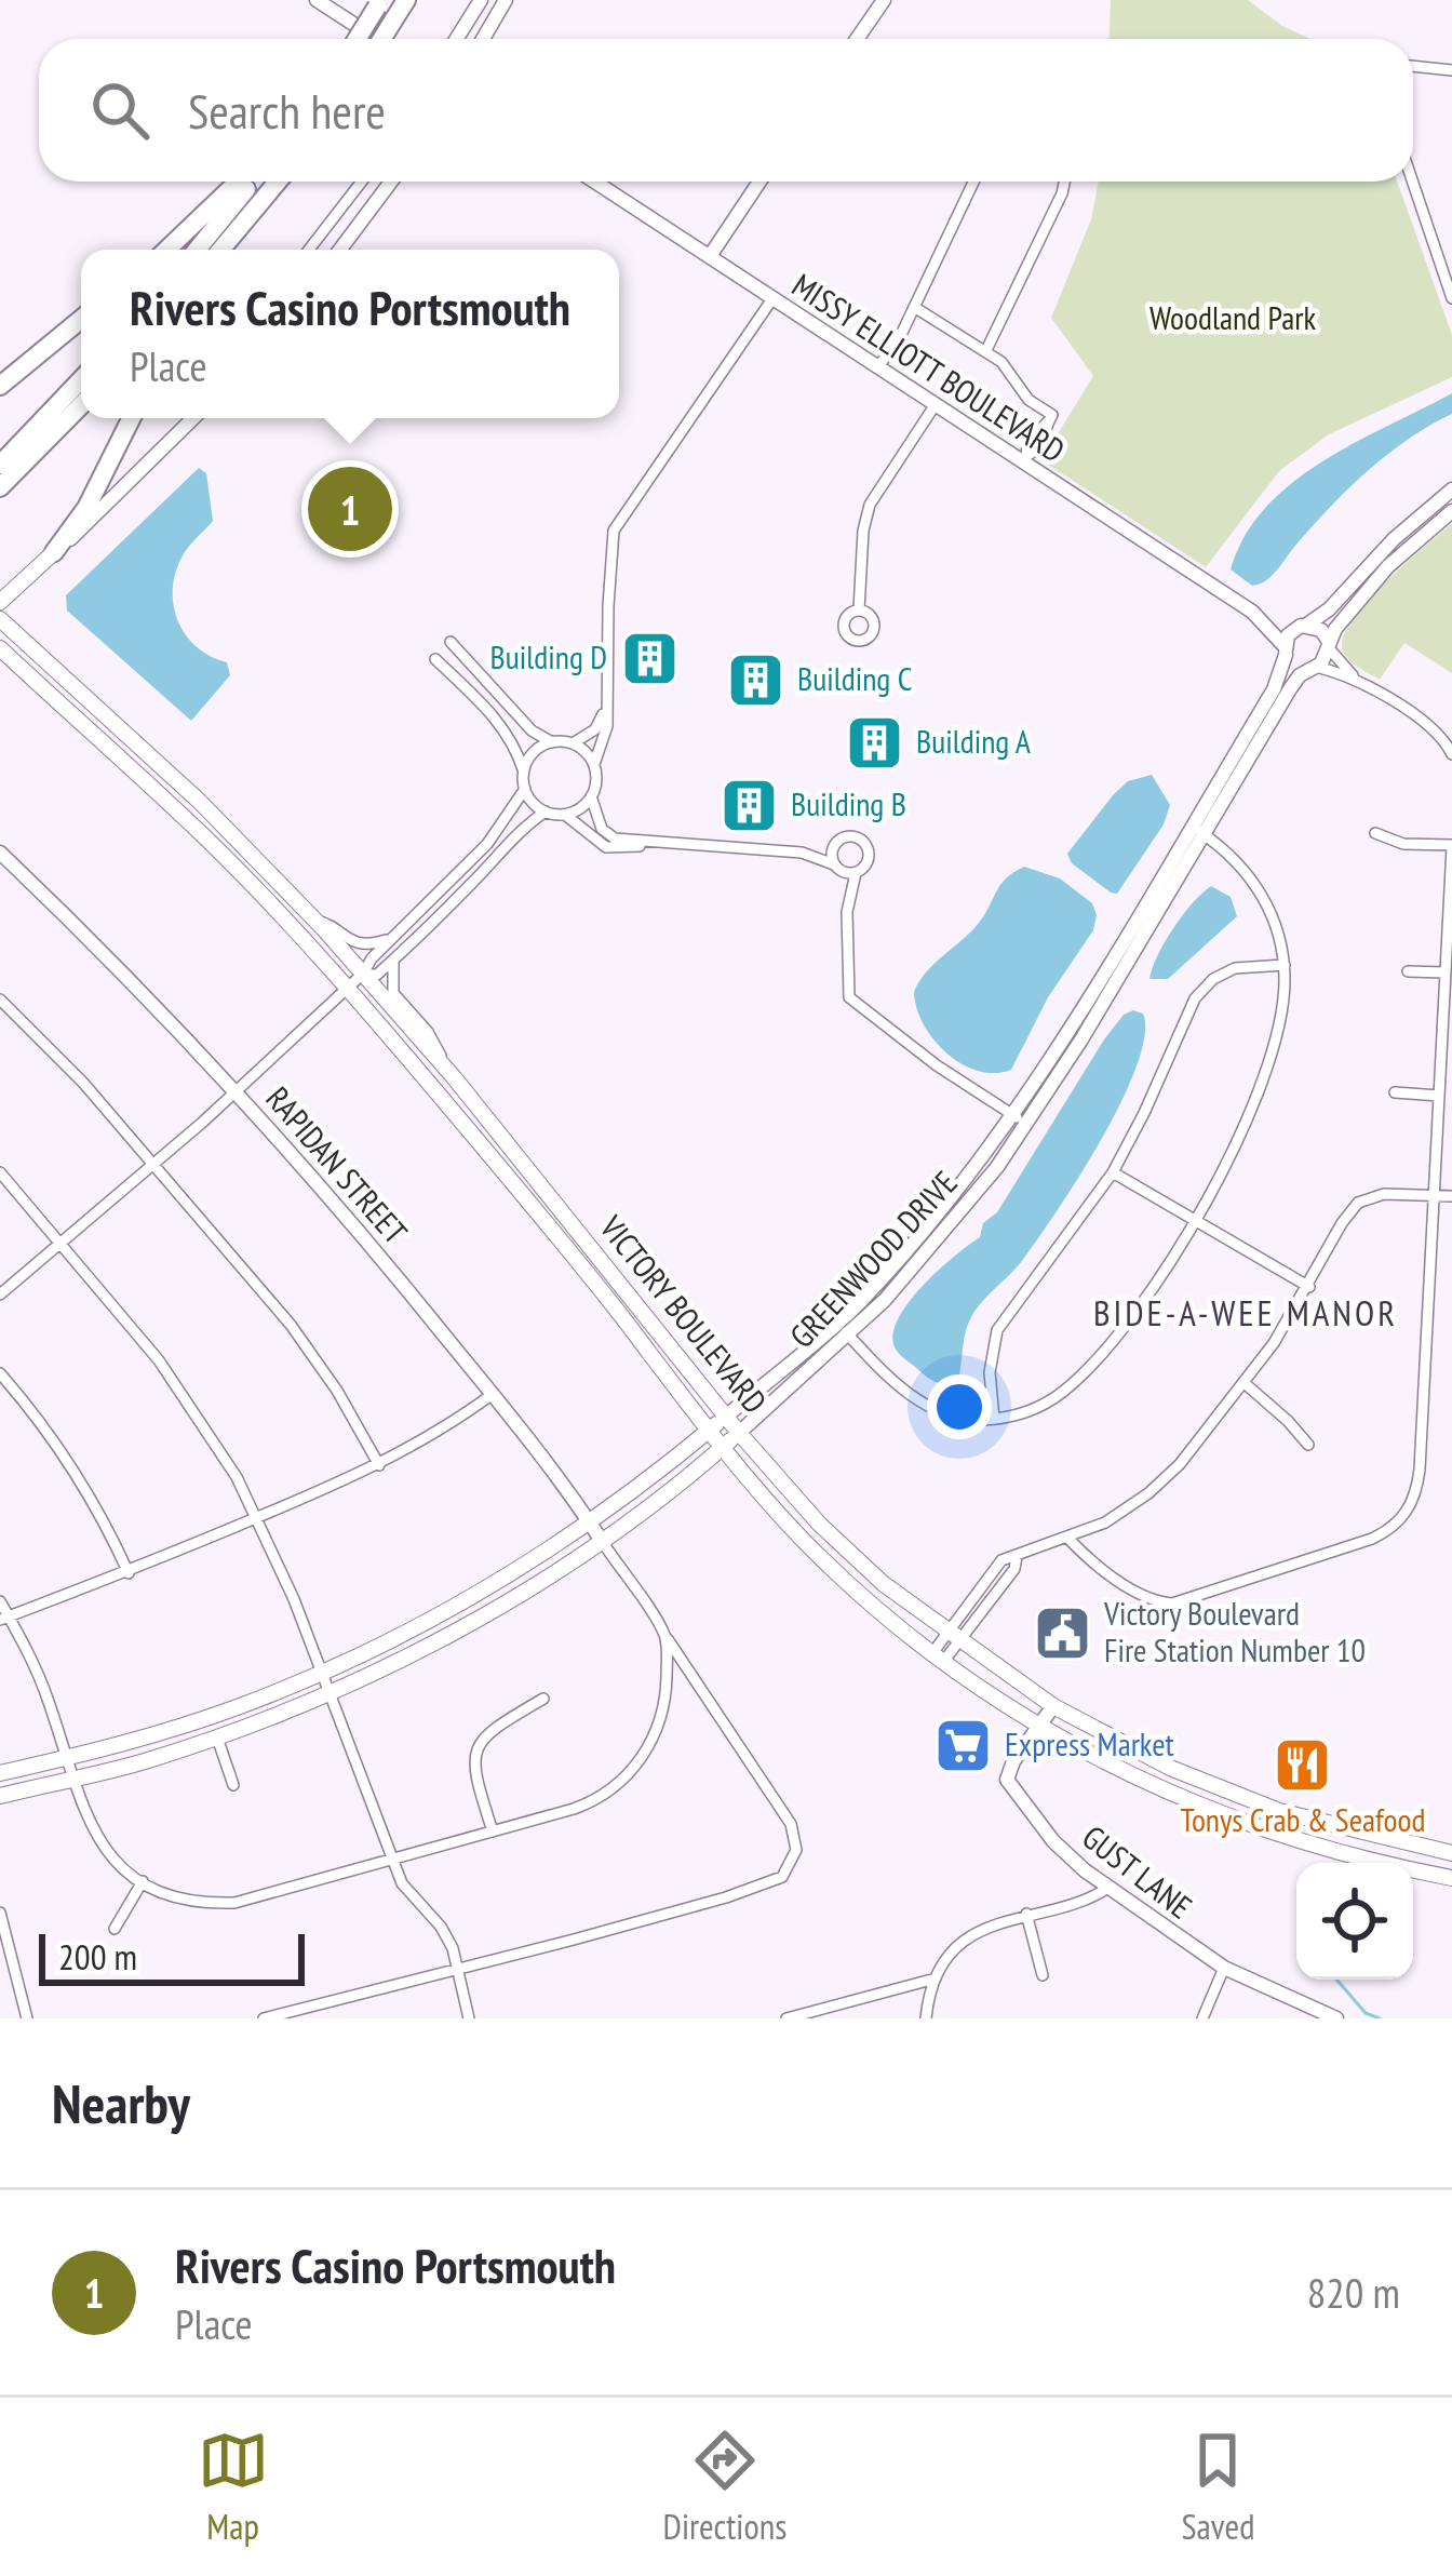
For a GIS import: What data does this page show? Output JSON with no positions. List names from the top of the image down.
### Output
{
  "streets": {
    "main road": ["GREENWOOD DRIVE", "VICTORY BOULEVARD"],
    "street": ["MISSY ELLIOTT BOULEVARD", "RAPIDAN STREET", "GUST LANE"]
  },
  "crossings": [
    ["MISSY ELLIOTT BOULEVARD", "GREENWOOD DRIVE"],
    ["RAPIDAN STREET", "GREENWOOD DRIVE"],
    ["GREENWOOD DRIVE", "VICTORY BOULEVARD"],
    ["VICTORY BOULEVARD", "GUST LANE"]
  ],
  "districts": ["BIDE-A-WEE MANOR"],
  "parks": ["Woodland Park"],
  "places": {
    "building": [
      "Building D",
      "Building C",
      "Building A",
      "Building B"
    ],
    "public building": ["Victory Boulevard Fire Station Number 10"],
    "supermarket": ["Express Market"],
    "restaurant": ["Tonys Crab & Seafood"]
  },
  "scale_bar": "200 m",
  "page": {
    "search": "Search here",
    "popup": ["Rivers Casino Portsmouth", "Place"],
    "pins": "1",
    "scale": "200 m",
    "heading": "Nearby",
    "list": [
      {
        "mark": "1",
        "name": "Rivers Casino Portsmouth",
        "note": "Place",
        "value": "820 m"
      }
    ],
    "nav": ["Map", "Directions", "Saved"]
  }
}
